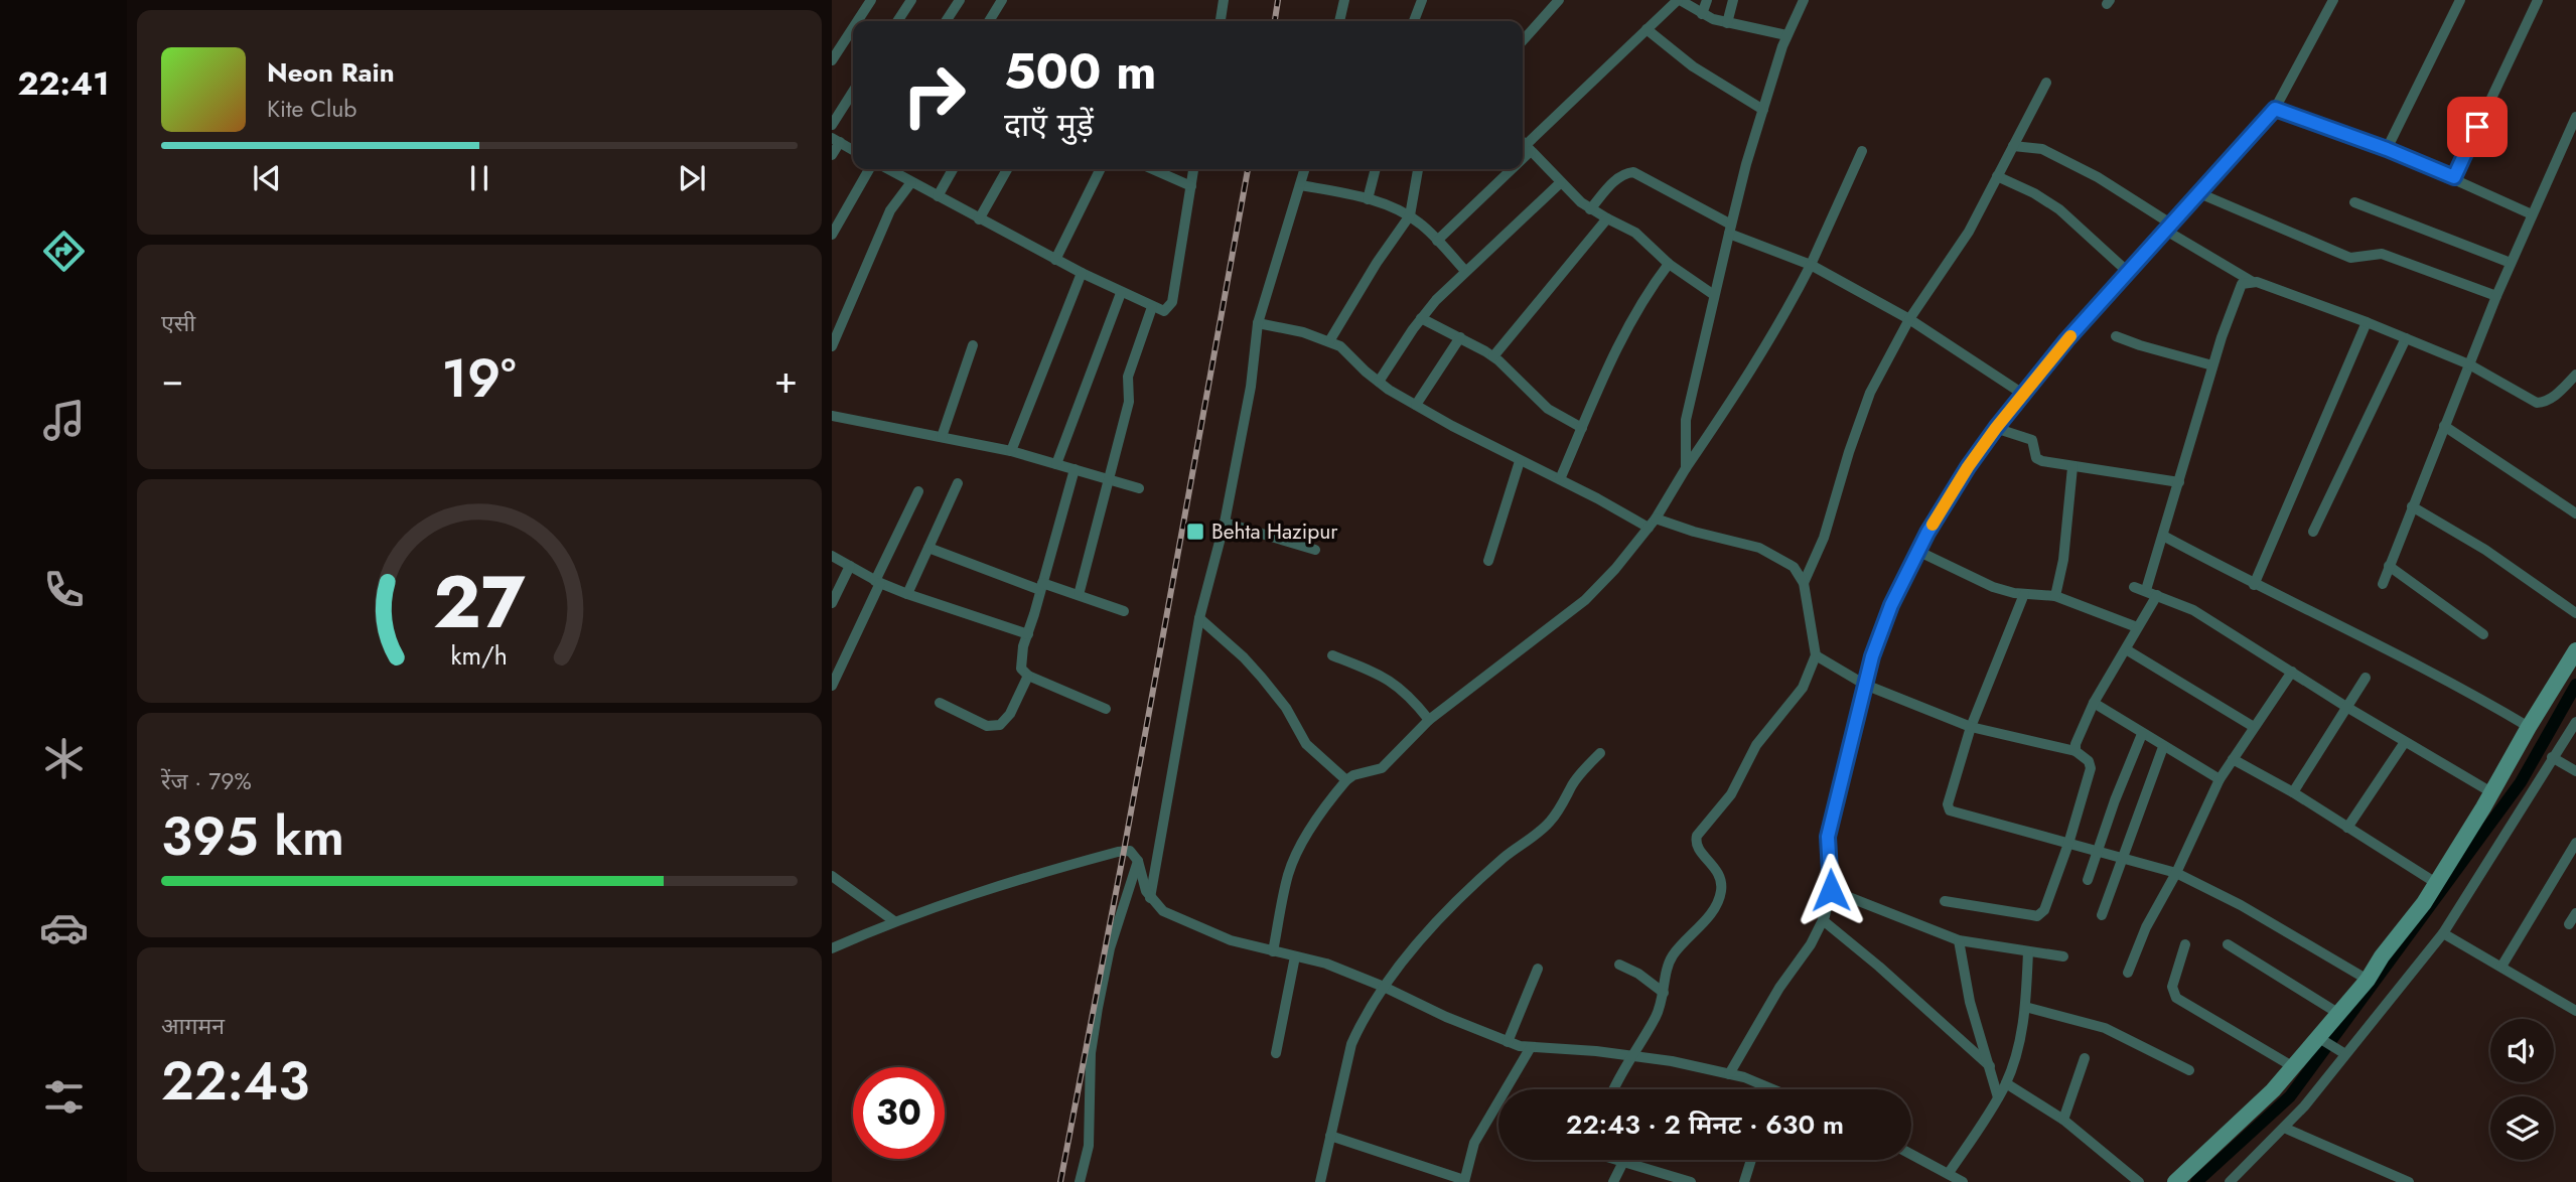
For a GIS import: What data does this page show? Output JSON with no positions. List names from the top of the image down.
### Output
{
  "places": {
    "transit": ["Behta Hazipur"]
  },
  "page": {
    "tabs": "22:41",
    "turn": ["500 m", "दाएँ मुड़ें"],
    "song": ["Neon Rain", "Kite Club"],
    "tile": [
      "एसी",
      ["रेंज · 79%", "395 km"],
      ["आगमन", "22:43"]
    ],
    "heat": ["−", "19°", "+"],
    "limit": "30",
    "trip": "22:43 · 2 मिनट · 630 m",
    "gauge": ["27", "km/h"]
  }
}
